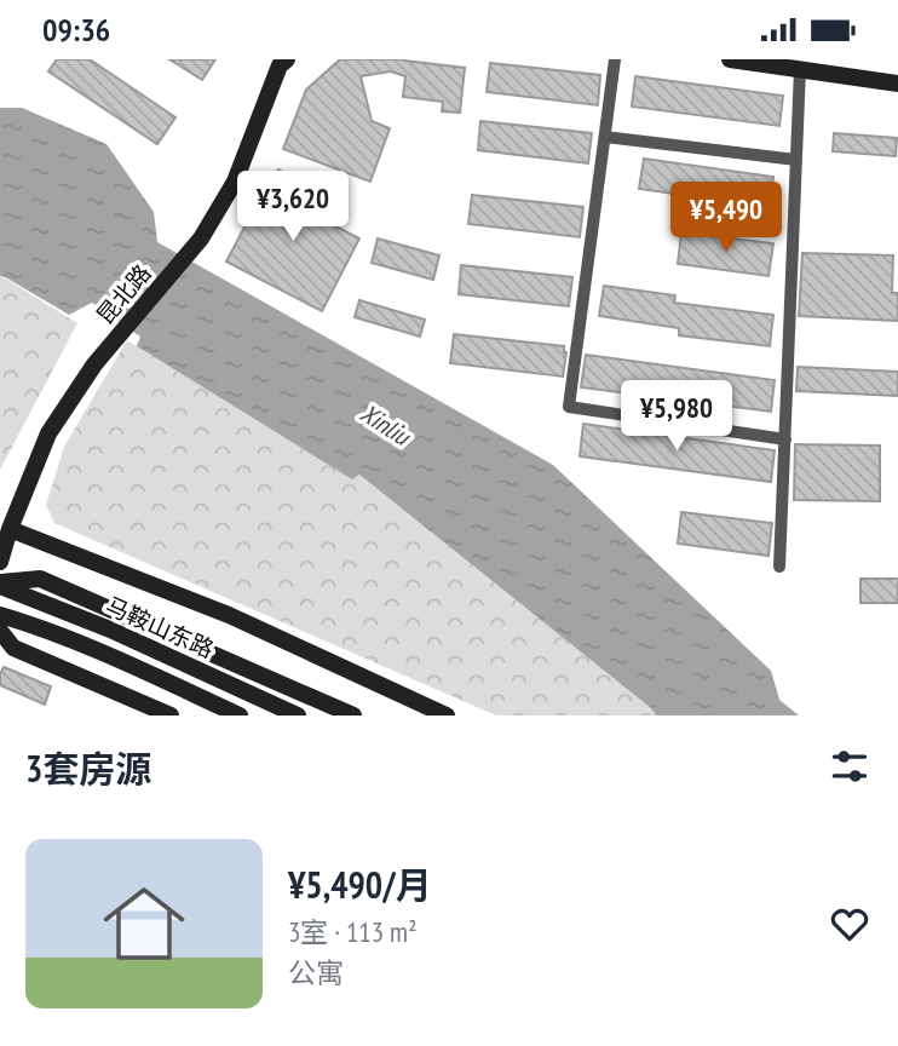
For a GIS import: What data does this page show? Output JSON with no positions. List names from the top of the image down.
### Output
{
  "streets": {
    "street": ["昆北路", "马鞍山东路"]
  },
  "water": ["Xinliu"],
  "page": {
    "status": "09:36",
    "price": ["¥3,620", "¥5,490", "¥5,980"],
    "heading": "3套房源",
    "list": [
      {
        "name": "¥5,490/月",
        "note": "3室 · 113 m² · 公寓"
      }
    ]
  }
}
